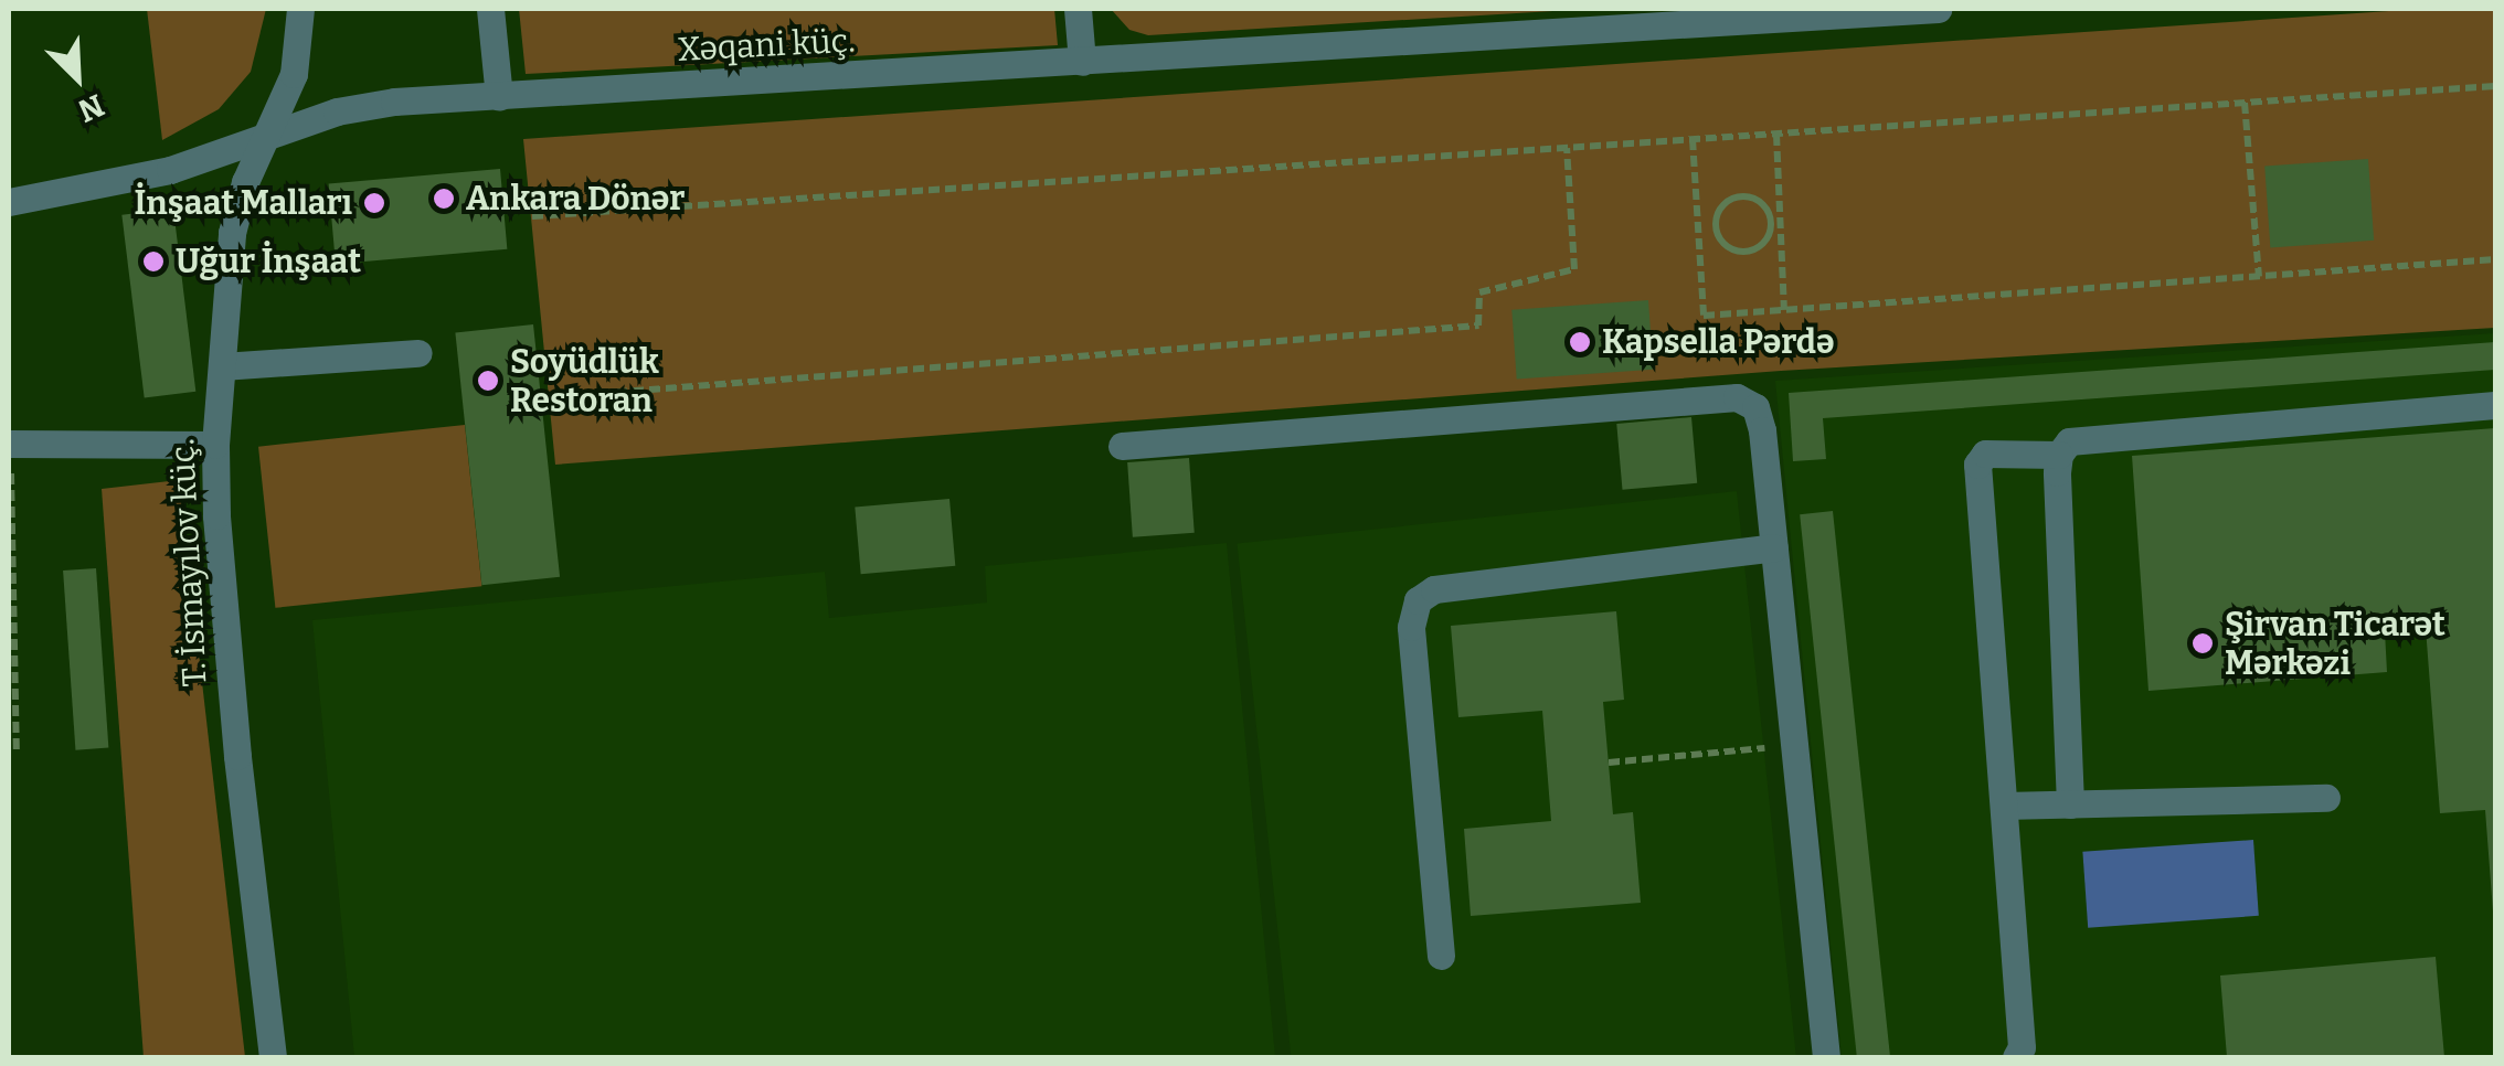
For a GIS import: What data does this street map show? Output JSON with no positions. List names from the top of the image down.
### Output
{
  "streets": {
    "street": ["Xəqani küç.", "T. İsmayılov küç."]
  },
  "crossings": [
    ["Xəqani küç.", "T. İsmayılov küç."]
  ],
  "places": [
    "Ankara Dönər",
    "İnşaat Malları",
    "Uğur İnşaat",
    "Kapsella Pərdə",
    "Soyüdlük Restoran",
    "Şirvan Ticarət Mərkəzi"
  ],
  "north": "bottom right"
}
